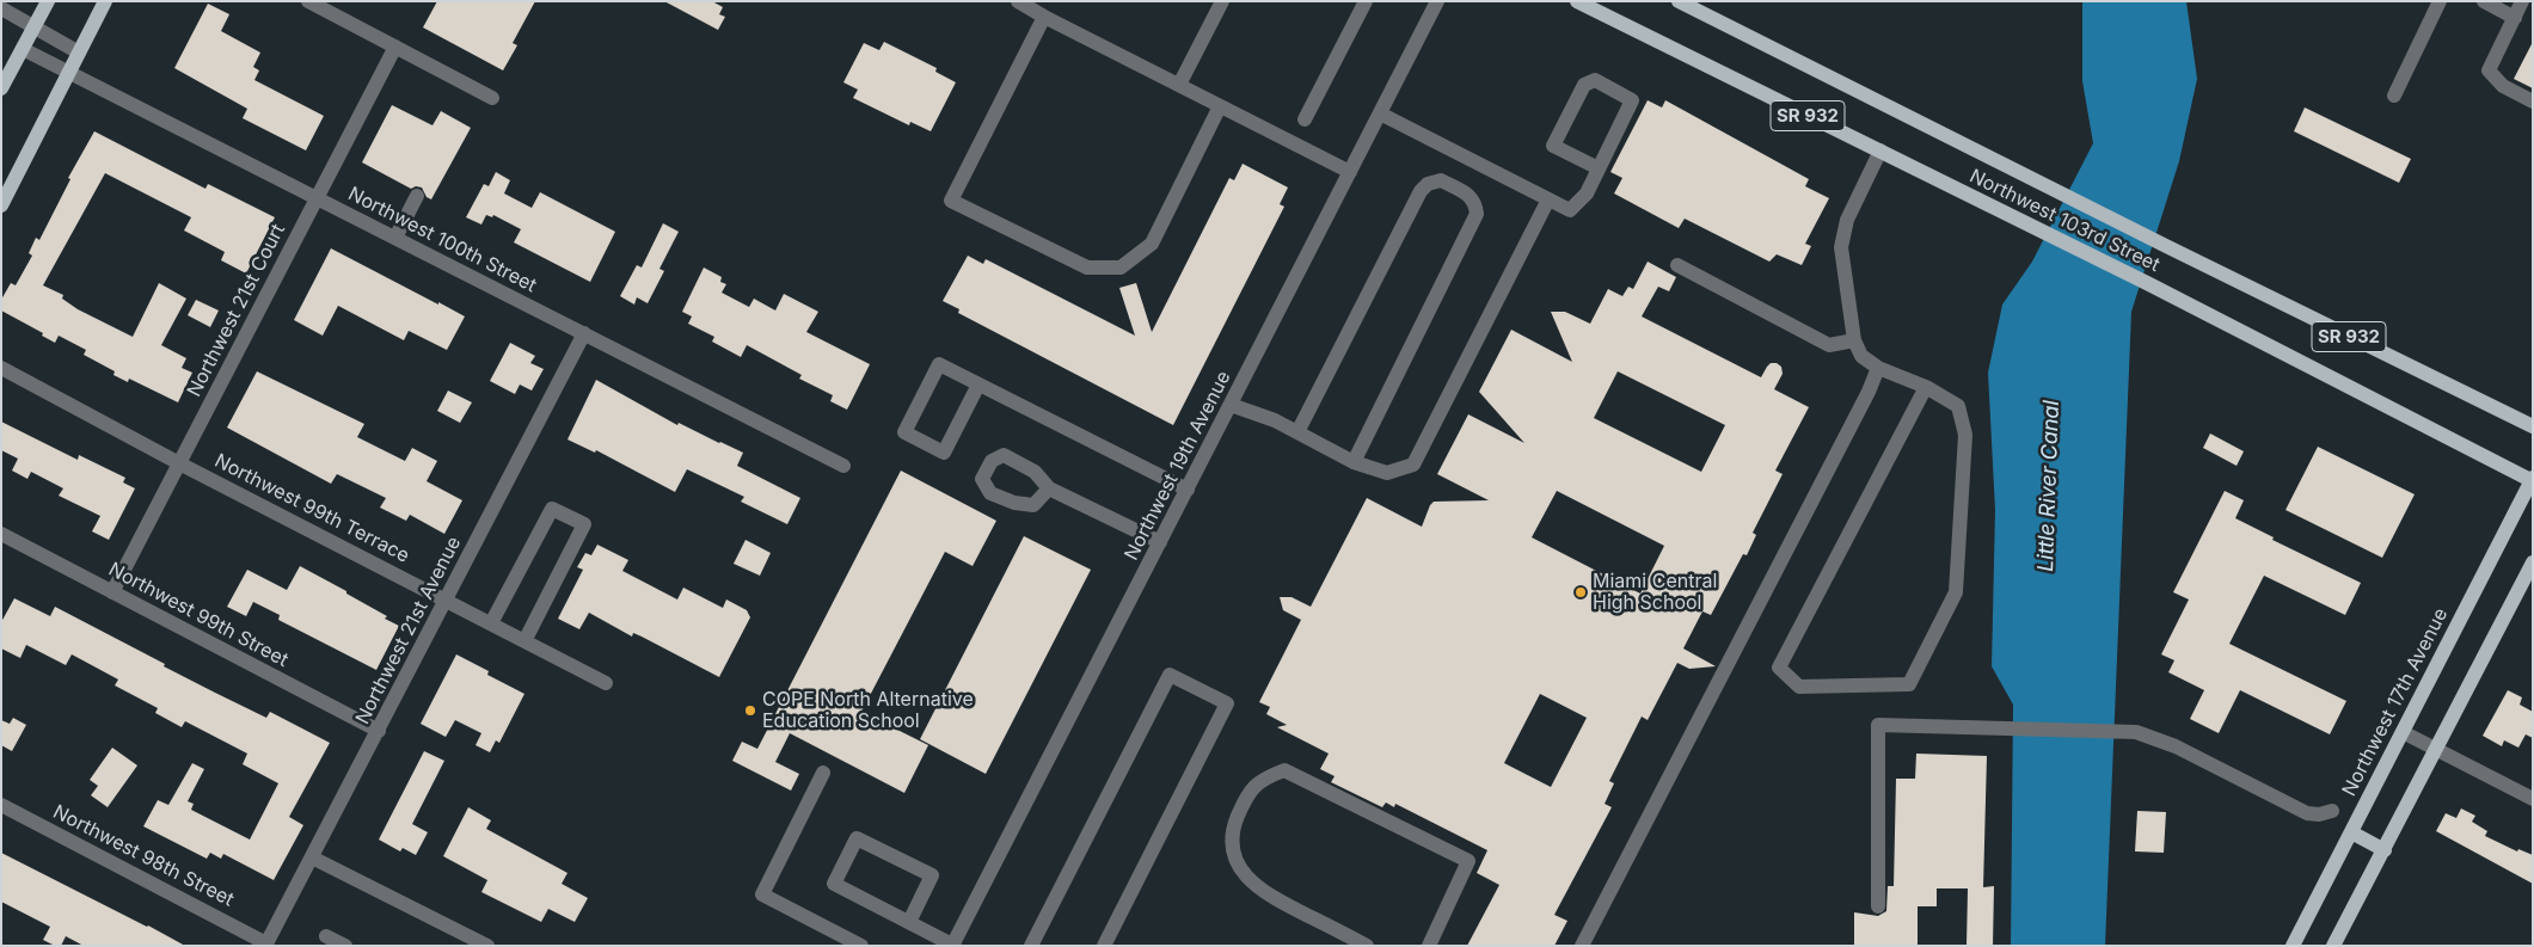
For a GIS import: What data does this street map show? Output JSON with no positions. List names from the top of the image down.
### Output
{
  "streets": {
    "main road": ["SR 932", "Northwest 103rd Street", "Northwest 17th Avenue"],
    "street": [
      "Northwest 100th Street",
      "Northwest 21st Court",
      "Northwest 19th Avenue",
      "Northwest 99th Terrace",
      "Northwest 99th Street",
      "Northwest 21st Avenue",
      "Northwest 98th Street"
    ]
  },
  "crossings": [
    ["Northwest 103rd Street", "Northwest 17th Avenue"],
    ["Northwest 100th Street", "Northwest 21st Court"],
    ["Northwest 100th Street", "Northwest 21st Avenue"],
    ["Northwest 21st Court", "Northwest 99th Terrace"],
    ["Northwest 21st Court", "Northwest 99th Street"],
    ["Northwest 99th Terrace", "Northwest 21st Avenue"],
    ["Northwest 99th Street", "Northwest 21st Avenue"],
    ["Northwest 21st Avenue", "Northwest 98th Street"]
  ],
  "water": ["Little River Canal"],
  "places": ["Miami Central High School", "COPE North Alternative Education School"]
}
